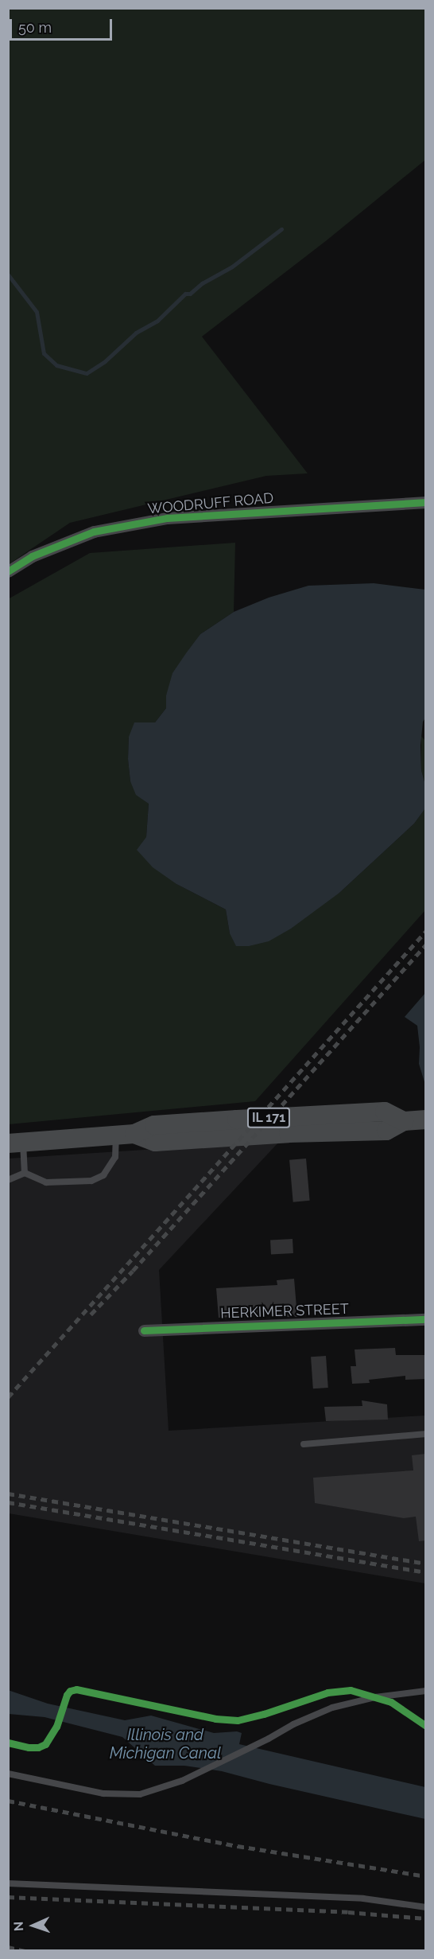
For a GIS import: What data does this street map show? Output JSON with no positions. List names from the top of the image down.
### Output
{
  "streets": {
    "main road": ["IL 171"],
    "street": ["WOODRUFF ROAD", "HERKIMER STREET"]
  },
  "water": ["Illinois and Michigan Canal"],
  "scale_bar": "50 m",
  "north": "left"
}
